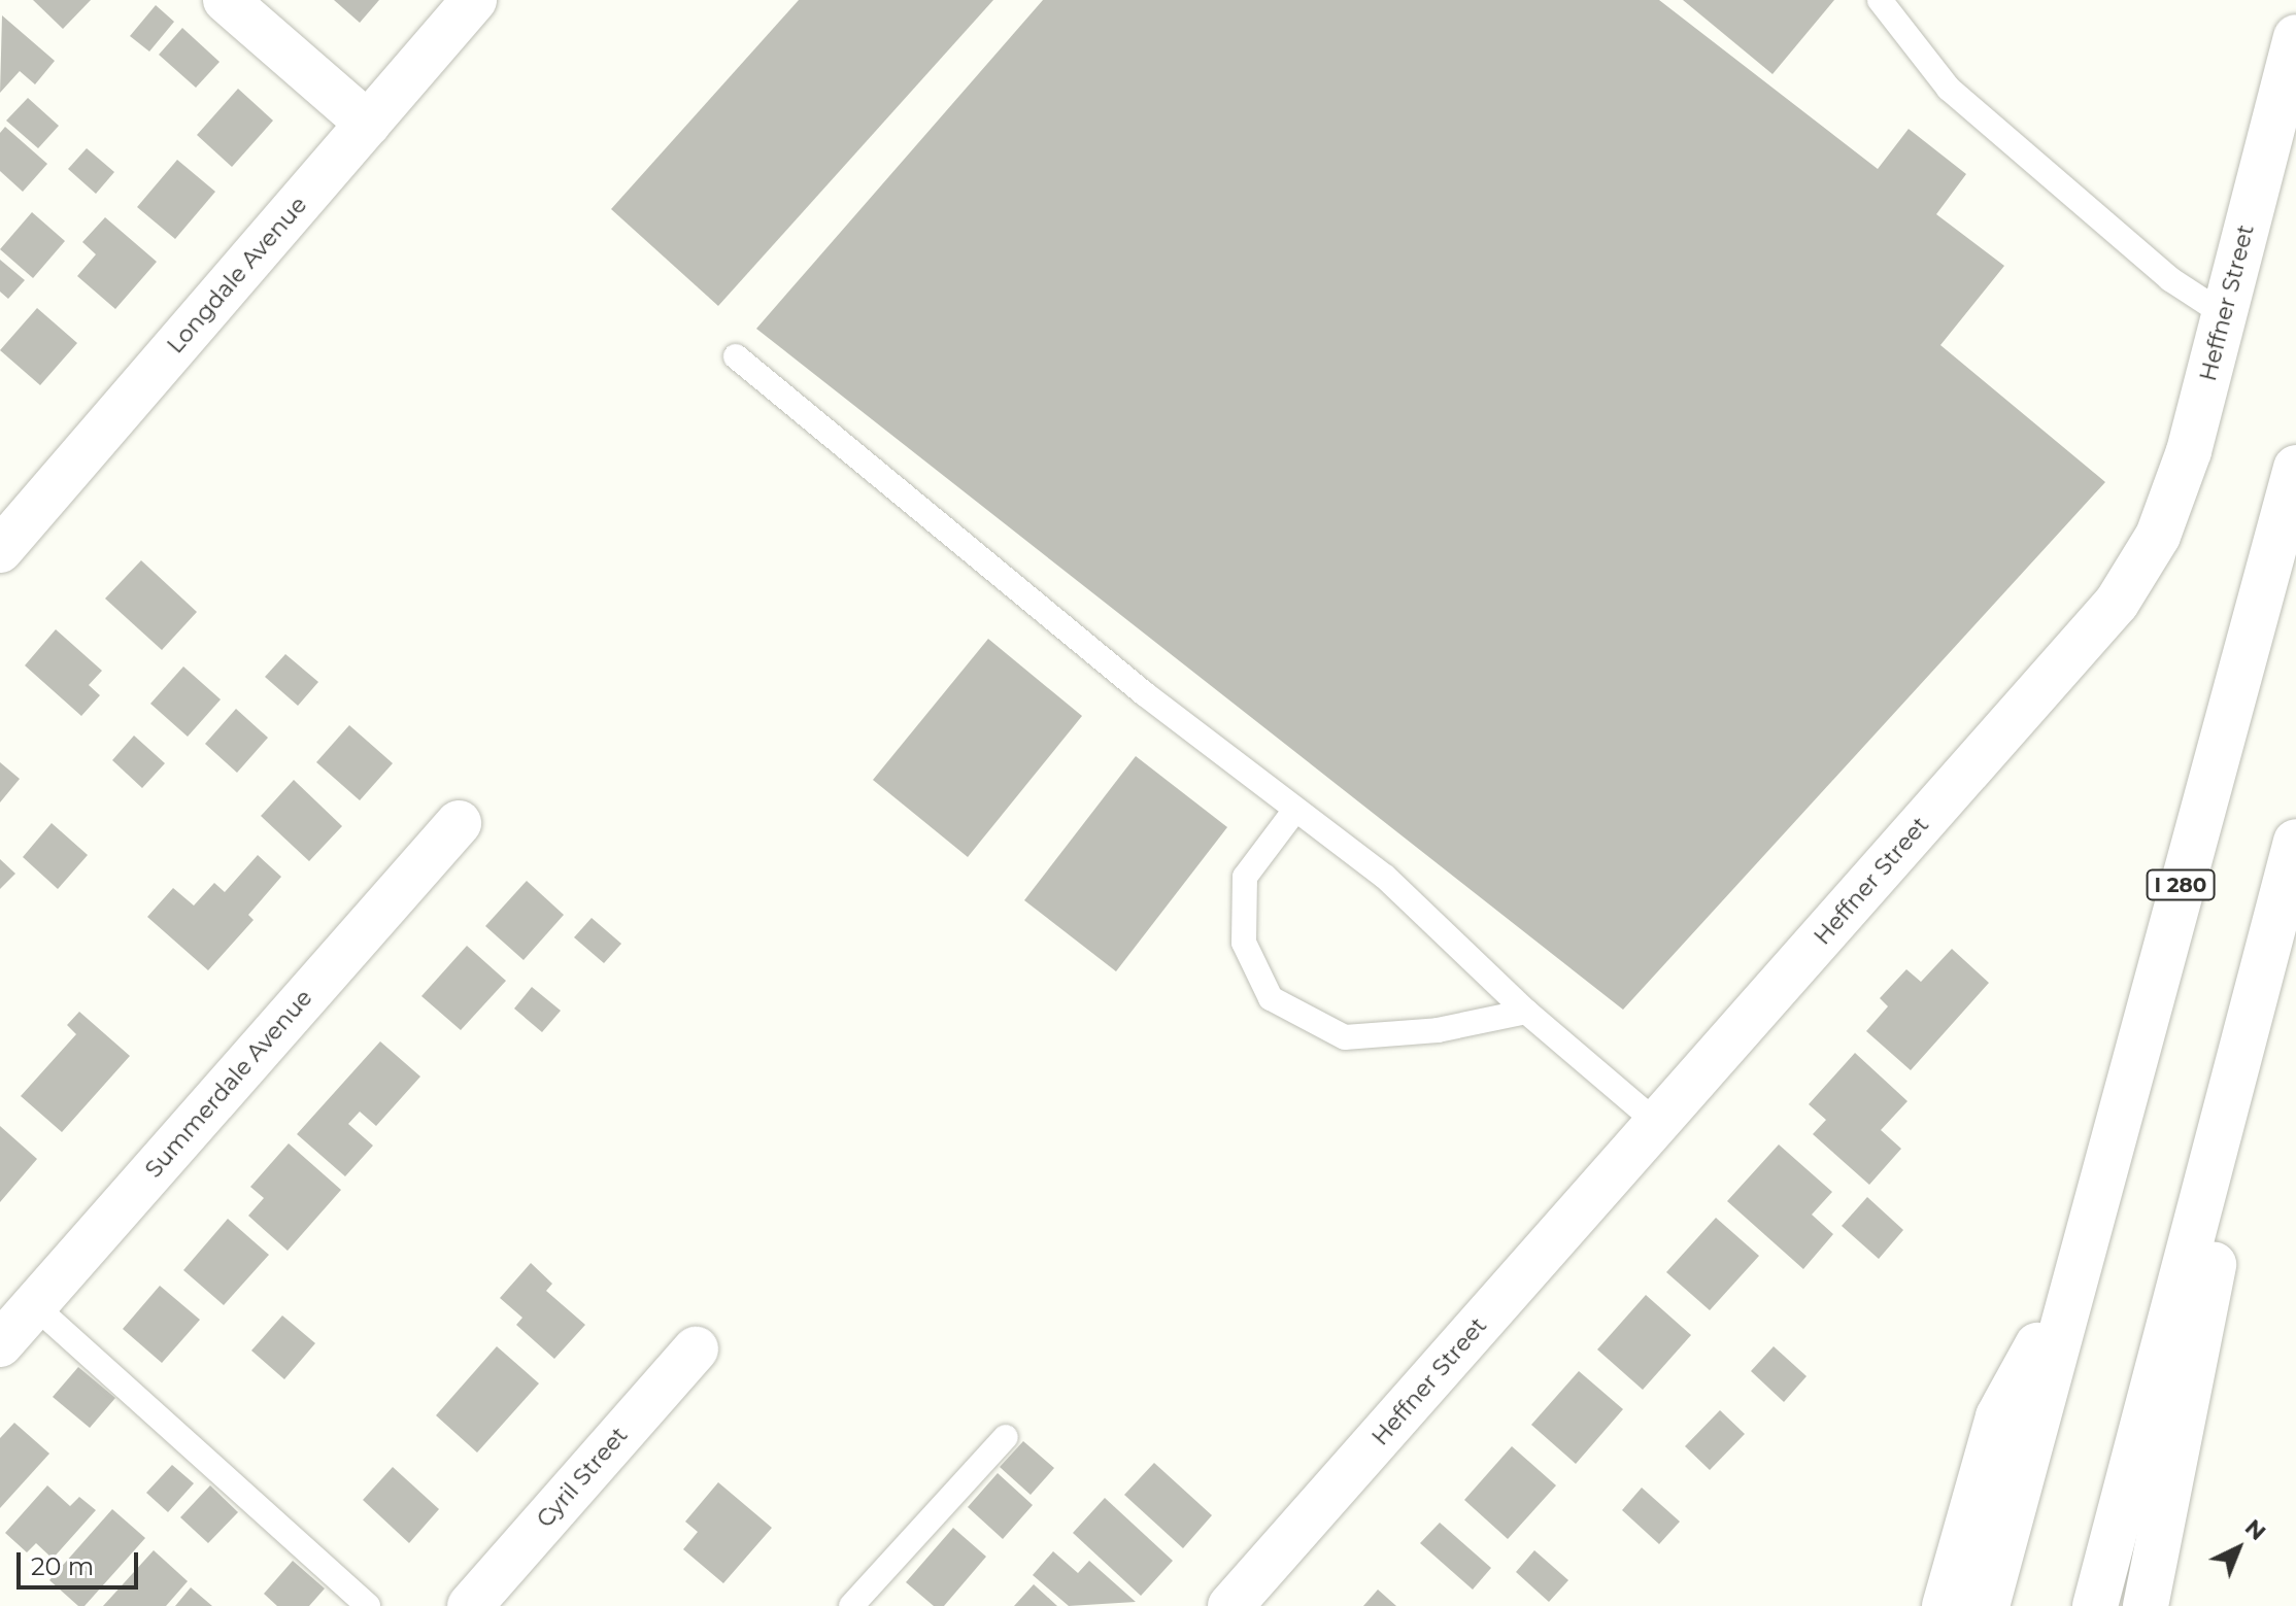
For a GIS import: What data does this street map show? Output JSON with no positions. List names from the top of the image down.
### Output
{
  "streets": {
    "main road": [
      "Longdale Avenue",
      "Heffner Street",
      "I 280",
      "Summerdale Avenue",
      "Cyril Street"
    ]
  },
  "scale_bar": "20 m",
  "north": "top right"
}
